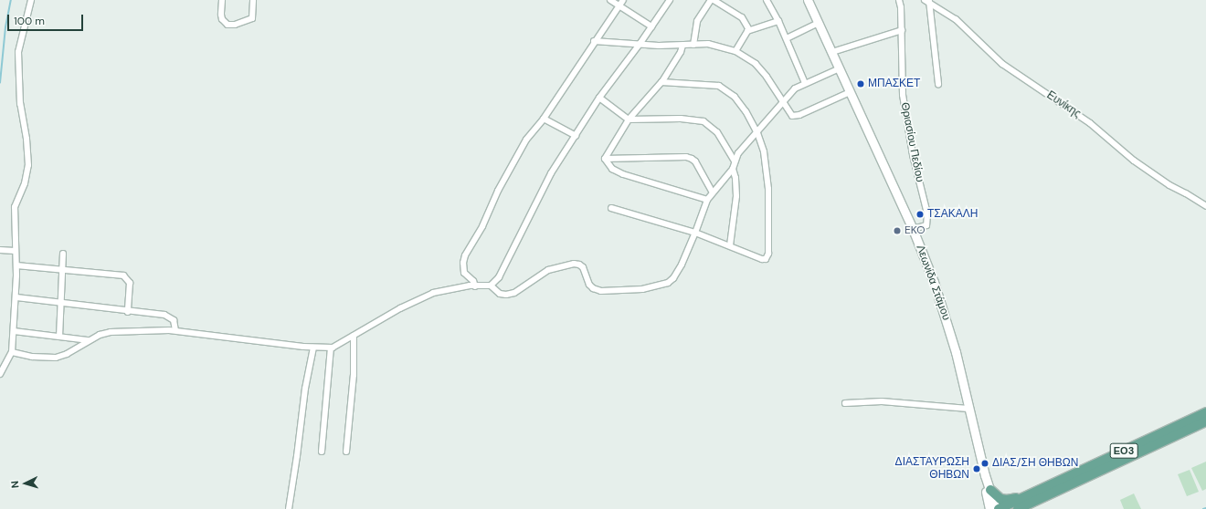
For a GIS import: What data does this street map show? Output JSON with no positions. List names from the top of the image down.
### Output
{
  "streets": {
    "main road": ["Λεωνίδα Στάμου", "ΕΟ3"],
    "street": ["Ευνίκης", "Θριασίου Πεδίου"]
  },
  "crossings": [
    ["Θριασίου Πεδίου", "Λεωνίδα Στάμου"],
    ["Λεωνίδα Στάμου", "ΕΟ3"]
  ],
  "places": [
    "ΜΠΑΣΚΕΤ",
    "ΤΣΑΚΑΛΗ",
    "EKO",
    "ΔΙΑΣ/ΣΗ ΘΗΒΩΝ",
    "ΔΙΑΣΤΑΥΡΩΣΗ ΘΗΒΩΝ"
  ],
  "scale_bar": "100 m",
  "north": "left"
}
